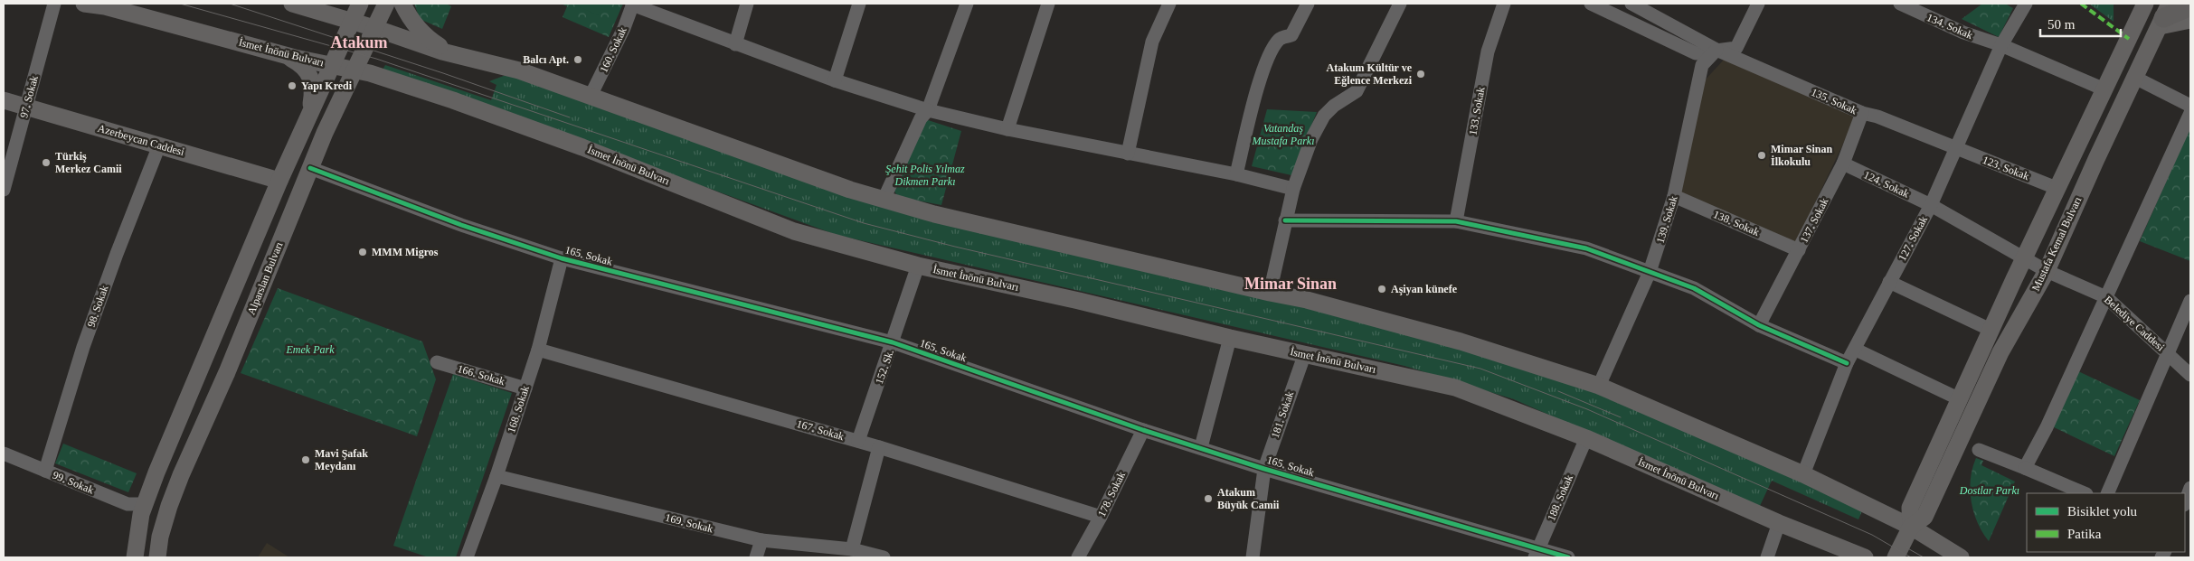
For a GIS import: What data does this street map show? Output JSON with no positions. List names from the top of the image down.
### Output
{
  "streets": {
    "main road": [
      "İsmet İnönü Bulvarı",
      "Azerbeycan Caddesi",
      "Mustafa Kemal Bulvarı",
      "Alparslan Bulvarı"
    ],
    "street": [
      "134. Sokak",
      "160. Sokak",
      "97. Sokak",
      "135. Sokak",
      "133. Sokak",
      "123. Sokak",
      "124. Sokak",
      "139. Sokak",
      "137. Sokak",
      "138. Sokak",
      "127. Sokak",
      "165. Sokak",
      "98. Sokak",
      "Belediye Caddesi",
      "152. Sk.",
      "166. Sokak",
      "168. Sokak",
      "181. Sokak",
      "167. Sokak",
      "99. Sokak",
      "178. Sokak",
      "188. Sokak",
      "169. Sokak"
    ]
  },
  "crossings": [
    ["134. Sokak", "127. Sokak"],
    ["134. Sokak", "Mustafa Kemal Bulvarı"],
    ["İsmet İnönü Bulvarı", "Alparslan Bulvarı"],
    ["İsmet İnönü Bulvarı", "152. Sk."],
    ["İsmet İnönü Bulvarı", "181. Sokak"],
    ["İsmet İnönü Bulvarı", "188. Sokak"],
    ["97. Sokak", "Azerbeycan Caddesi"],
    ["135. Sokak", "123. Sokak"],
    ["135. Sokak", "139. Sokak"],
    ["135. Sokak", "137. Sokak"],
    ["135. Sokak", "127. Sokak"],
    ["Azerbeycan Caddesi", "Alparslan Bulvarı"],
    ["Azerbeycan Caddesi", "98. Sokak"],
    ["123. Sokak", "127. Sokak"],
    ["123. Sokak", "Mustafa Kemal Bulvarı"],
    ["124. Sokak", "137. Sokak"],
    ["124. Sokak", "127. Sokak"],
    ["124. Sokak", "Mustafa Kemal Bulvarı"],
    ["124. Sokak", "Belediye Caddesi"],
    ["139. Sokak", "138. Sokak"],
    ["137. Sokak", "138. Sokak"],
    ["Mustafa Kemal Bulvarı", "Belediye Caddesi"],
    ["165. Sokak", "Alparslan Bulvarı"],
    ["165. Sokak", "152. Sk."],
    ["165. Sokak", "168. Sokak"],
    ["165. Sokak", "181. Sokak"],
    ["165. Sokak", "178. Sokak"],
    ["165. Sokak", "188. Sokak"],
    ["Alparslan Bulvarı", "99. Sokak"],
    ["98. Sokak", "99. Sokak"],
    ["152. Sk.", "167. Sokak"],
    ["166. Sokak", "168. Sokak"],
    ["168. Sokak", "167. Sokak"],
    ["168. Sokak", "169. Sokak"],
    ["167. Sokak", "178. Sokak"]
  ],
  "districts": ["Atakum", "Mimar Sinan"],
  "parks": [
    "Vatandaş Mustafa Parkı",
    "Şehit Polis Yılmaz Dikmen Parkı",
    "Emek Park",
    "Dostlar Parkı"
  ],
  "places": [
    "Balcı Apt.",
    "Atakum Kültür ve Eğlence Merkezi",
    "Yapı Kredi",
    "Mimar Sinan İlkokulu",
    "Türkiş Merkez Camii",
    "MMM Migros",
    "Aşiyan künefe",
    "Mavi Şafak Meydanı",
    "Atakum Büyük Camii"
  ],
  "legend": ["Bisiklet yolu", "Patika"],
  "scale_bar": "50 m"
}
